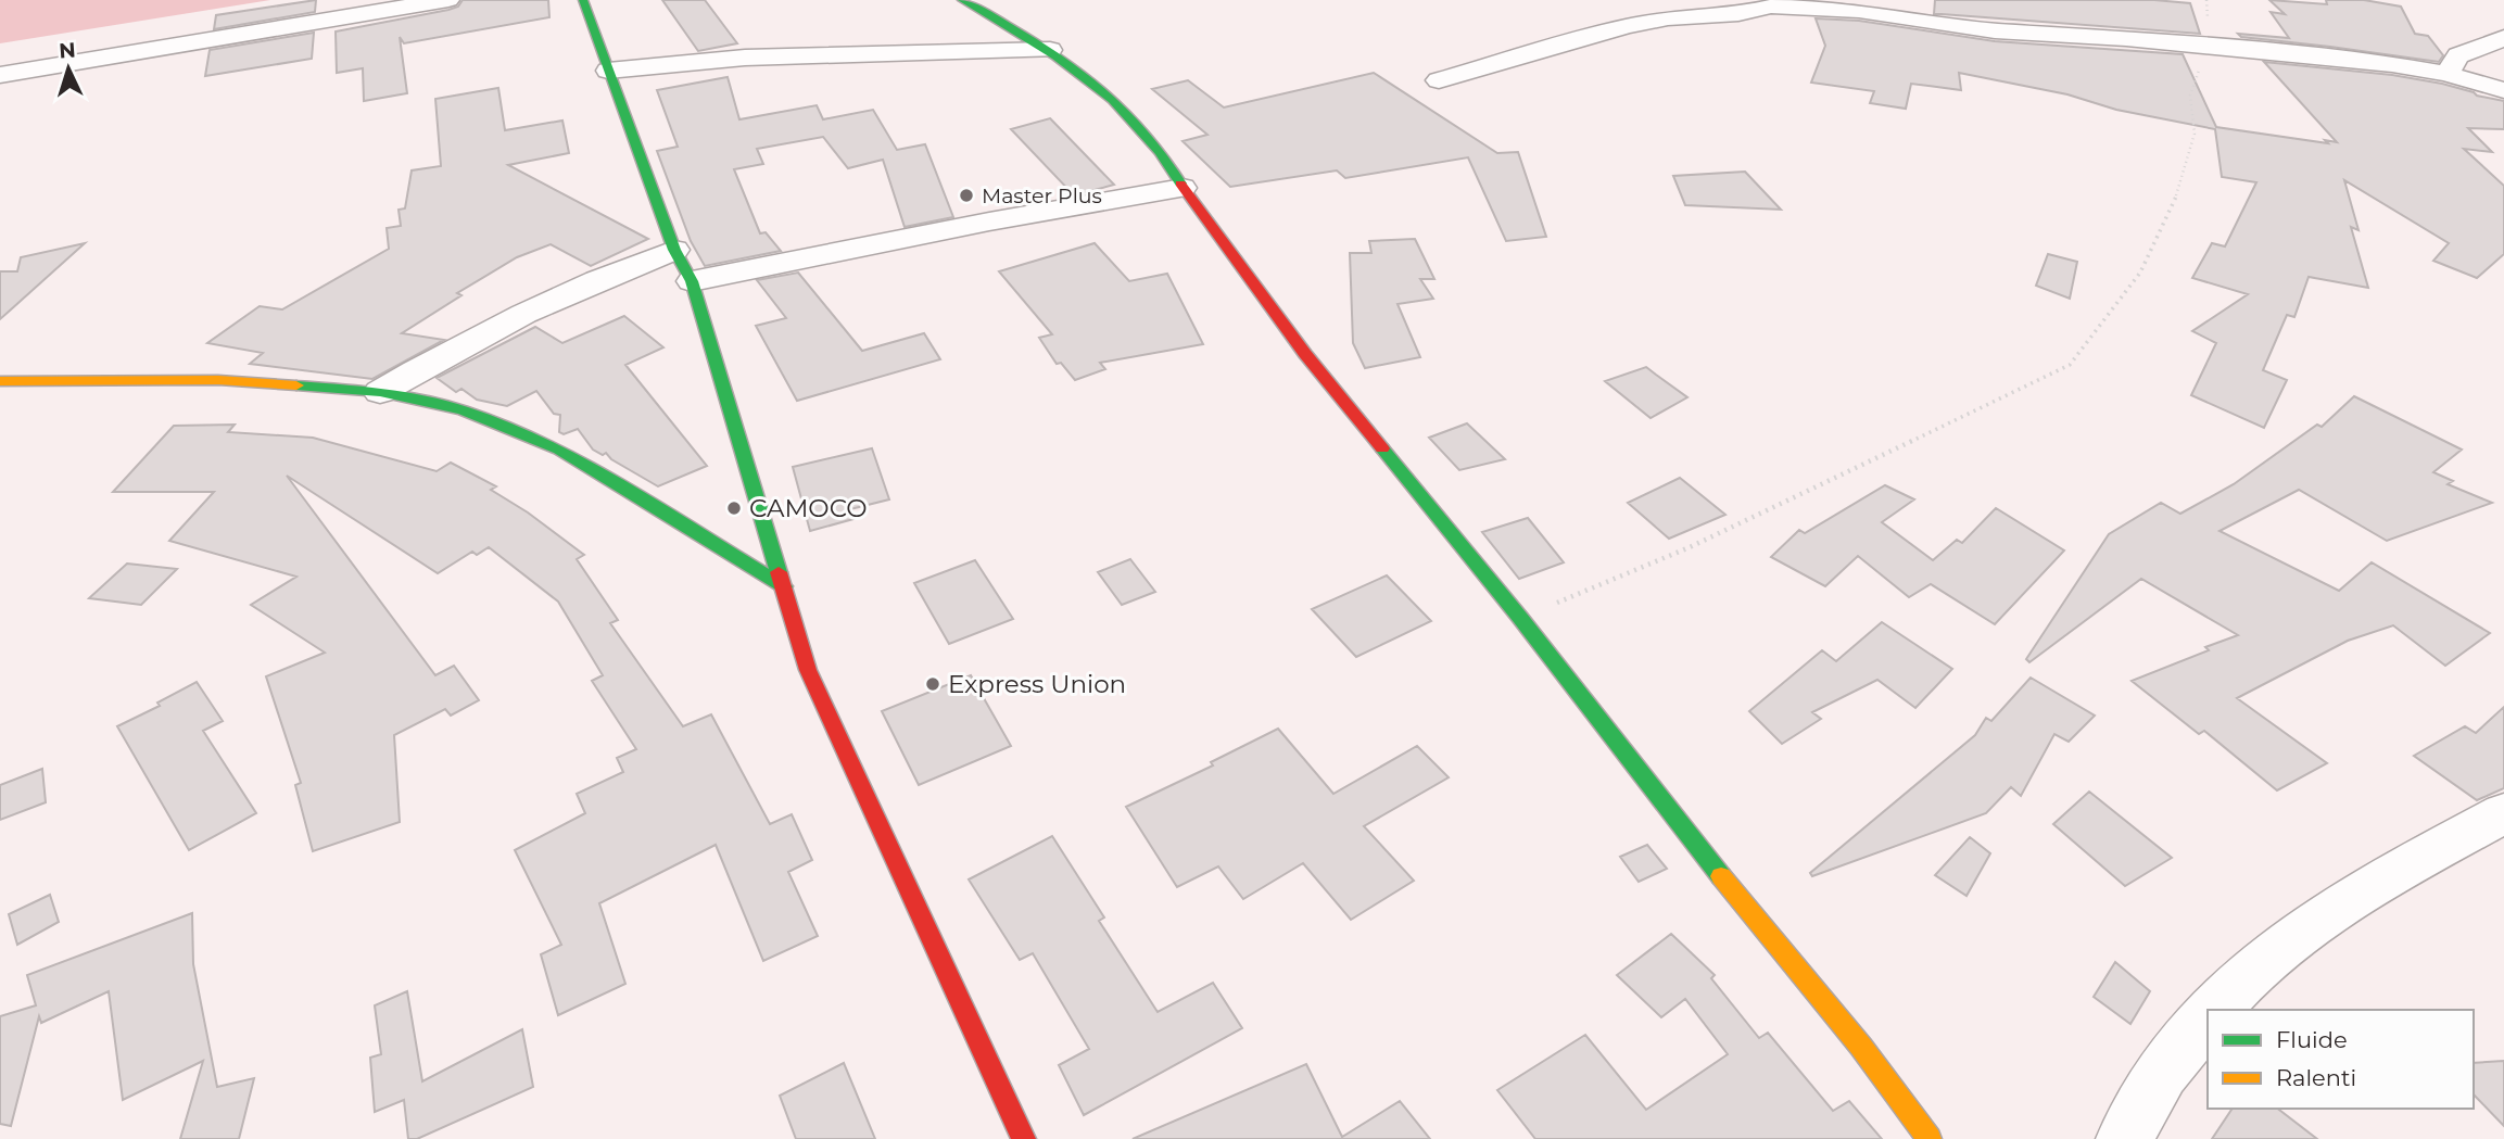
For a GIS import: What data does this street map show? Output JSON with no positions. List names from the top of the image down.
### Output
{
  "places": ["Master Plus", "CAMOCO", "Express Union"],
  "legend": ["Fluide", "Ralenti"],
  "north": "top"
}
